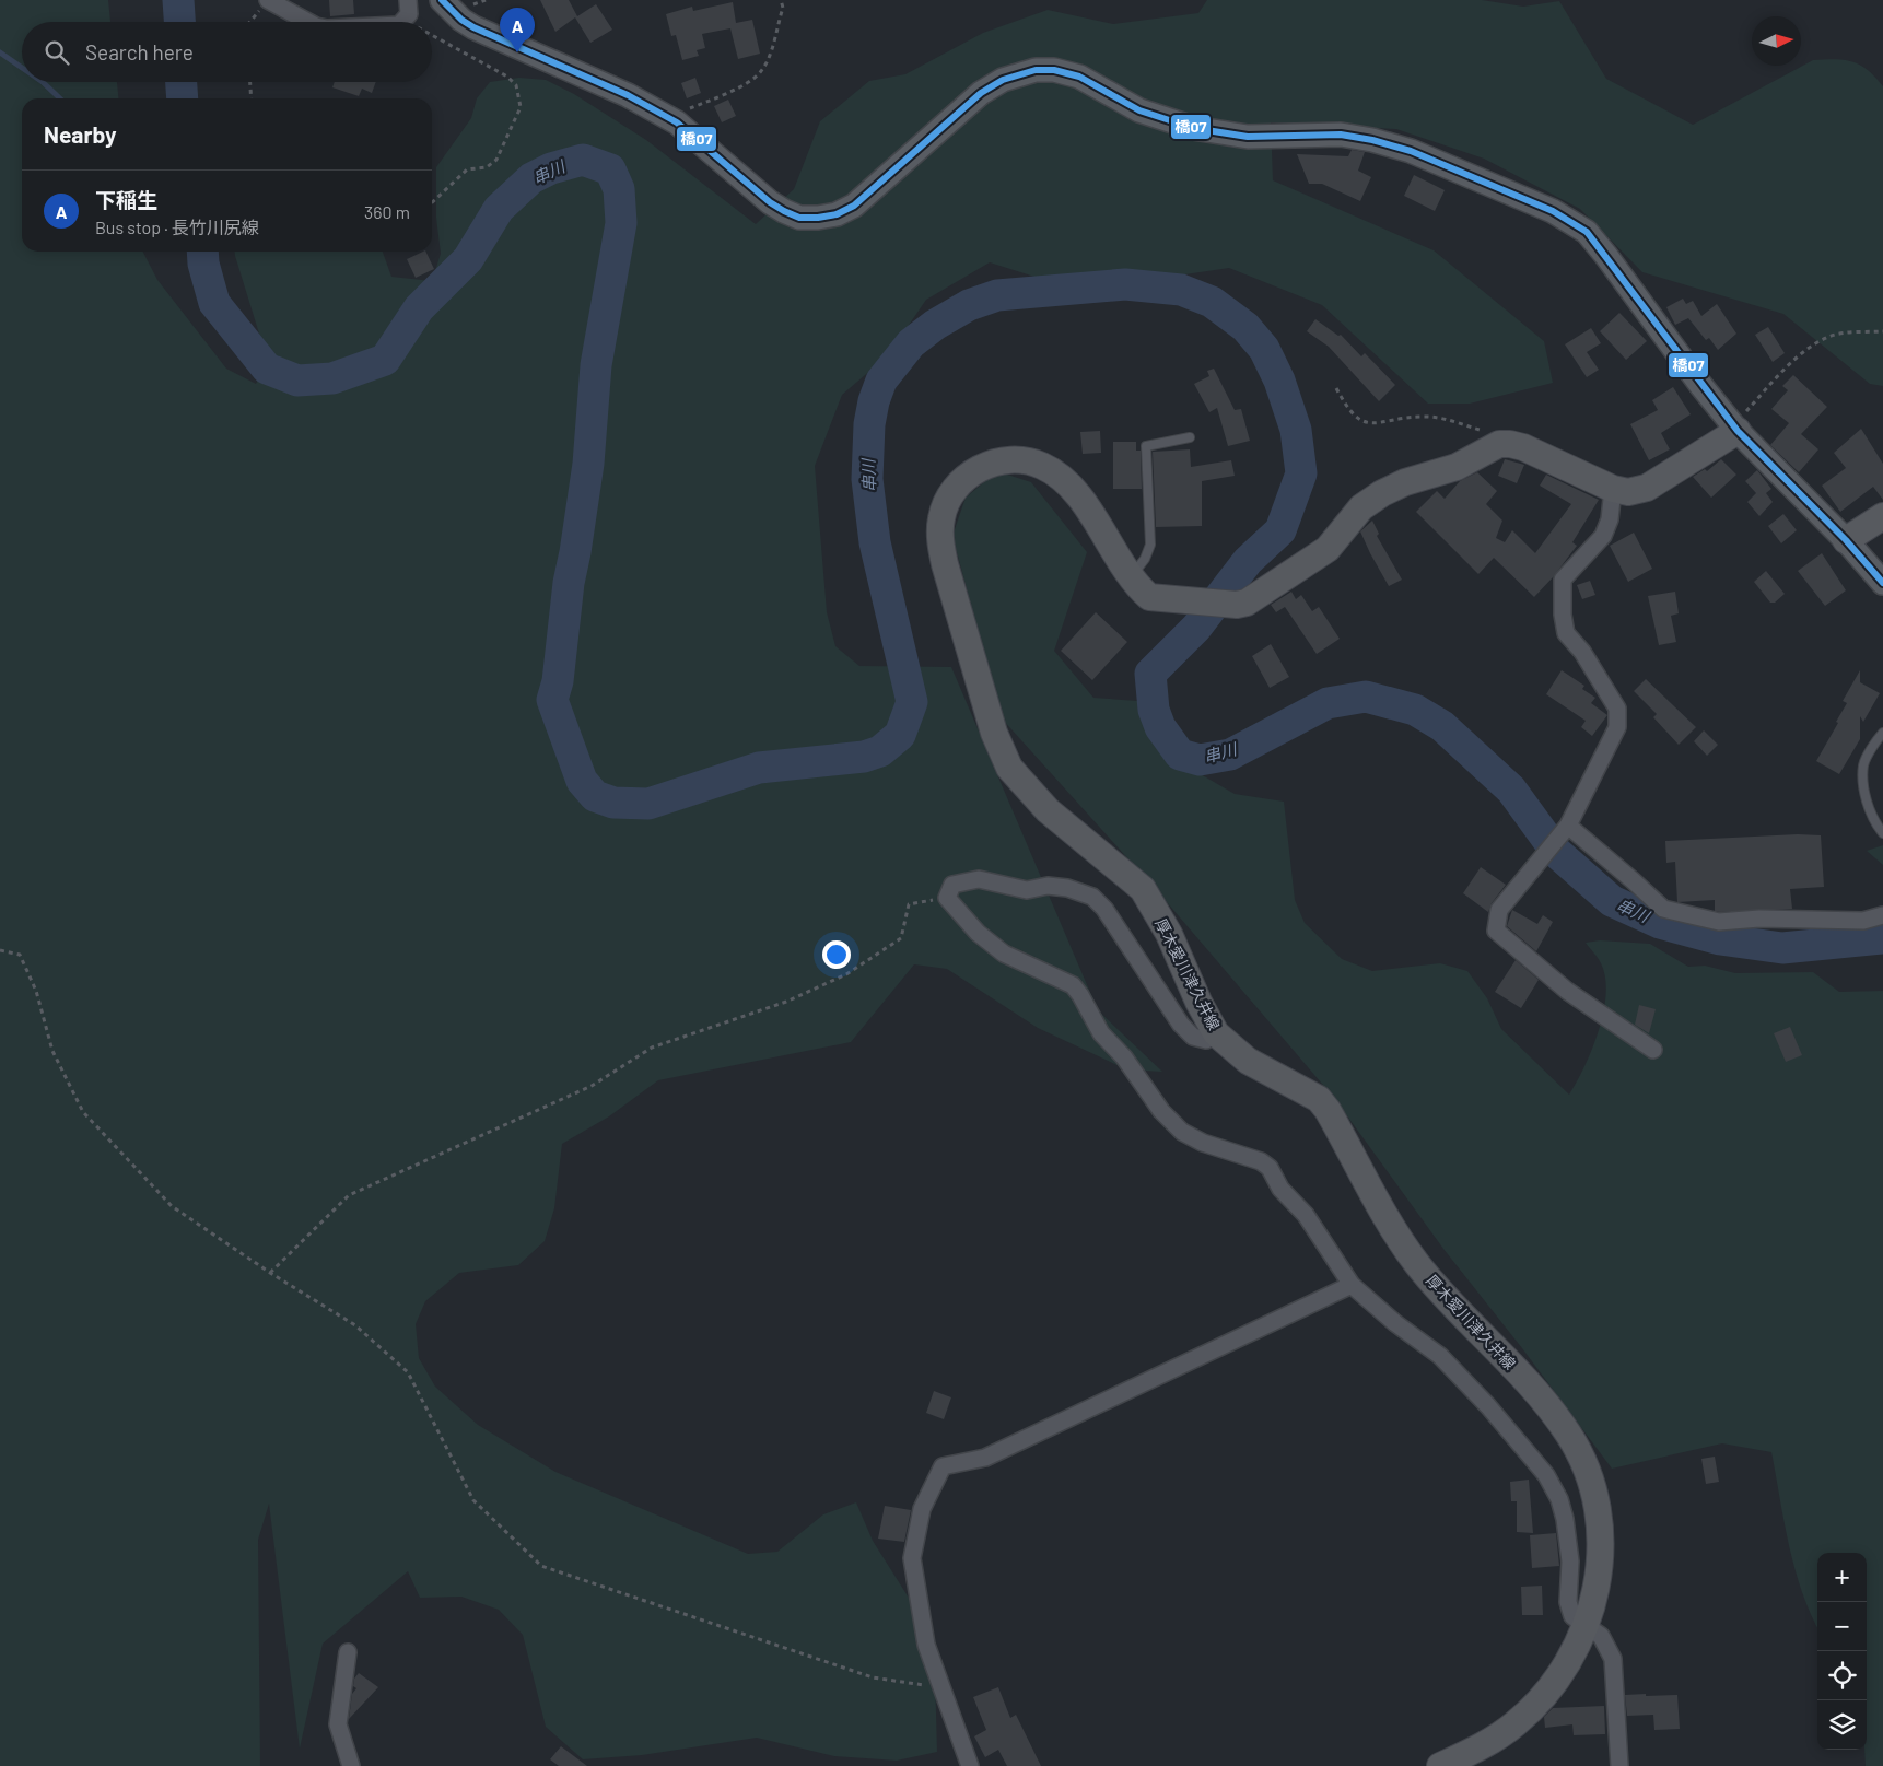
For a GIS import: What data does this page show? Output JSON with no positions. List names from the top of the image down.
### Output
{
  "streets": {
    "main road": ["厚木愛川津久井線"]
  },
  "water": ["串川"],
  "lines": ["transit line 橋07"],
  "north": "right",
  "page": {
    "pins": "A",
    "search": "Search here",
    "heading": "Nearby",
    "list": [
      {
        "mark": "A",
        "name": "下稲生",
        "note": "Bus stop · 長竹川尻線",
        "value": "360 m"
      }
    ],
    "map_buttons": ["+", "−"]
  }
}
